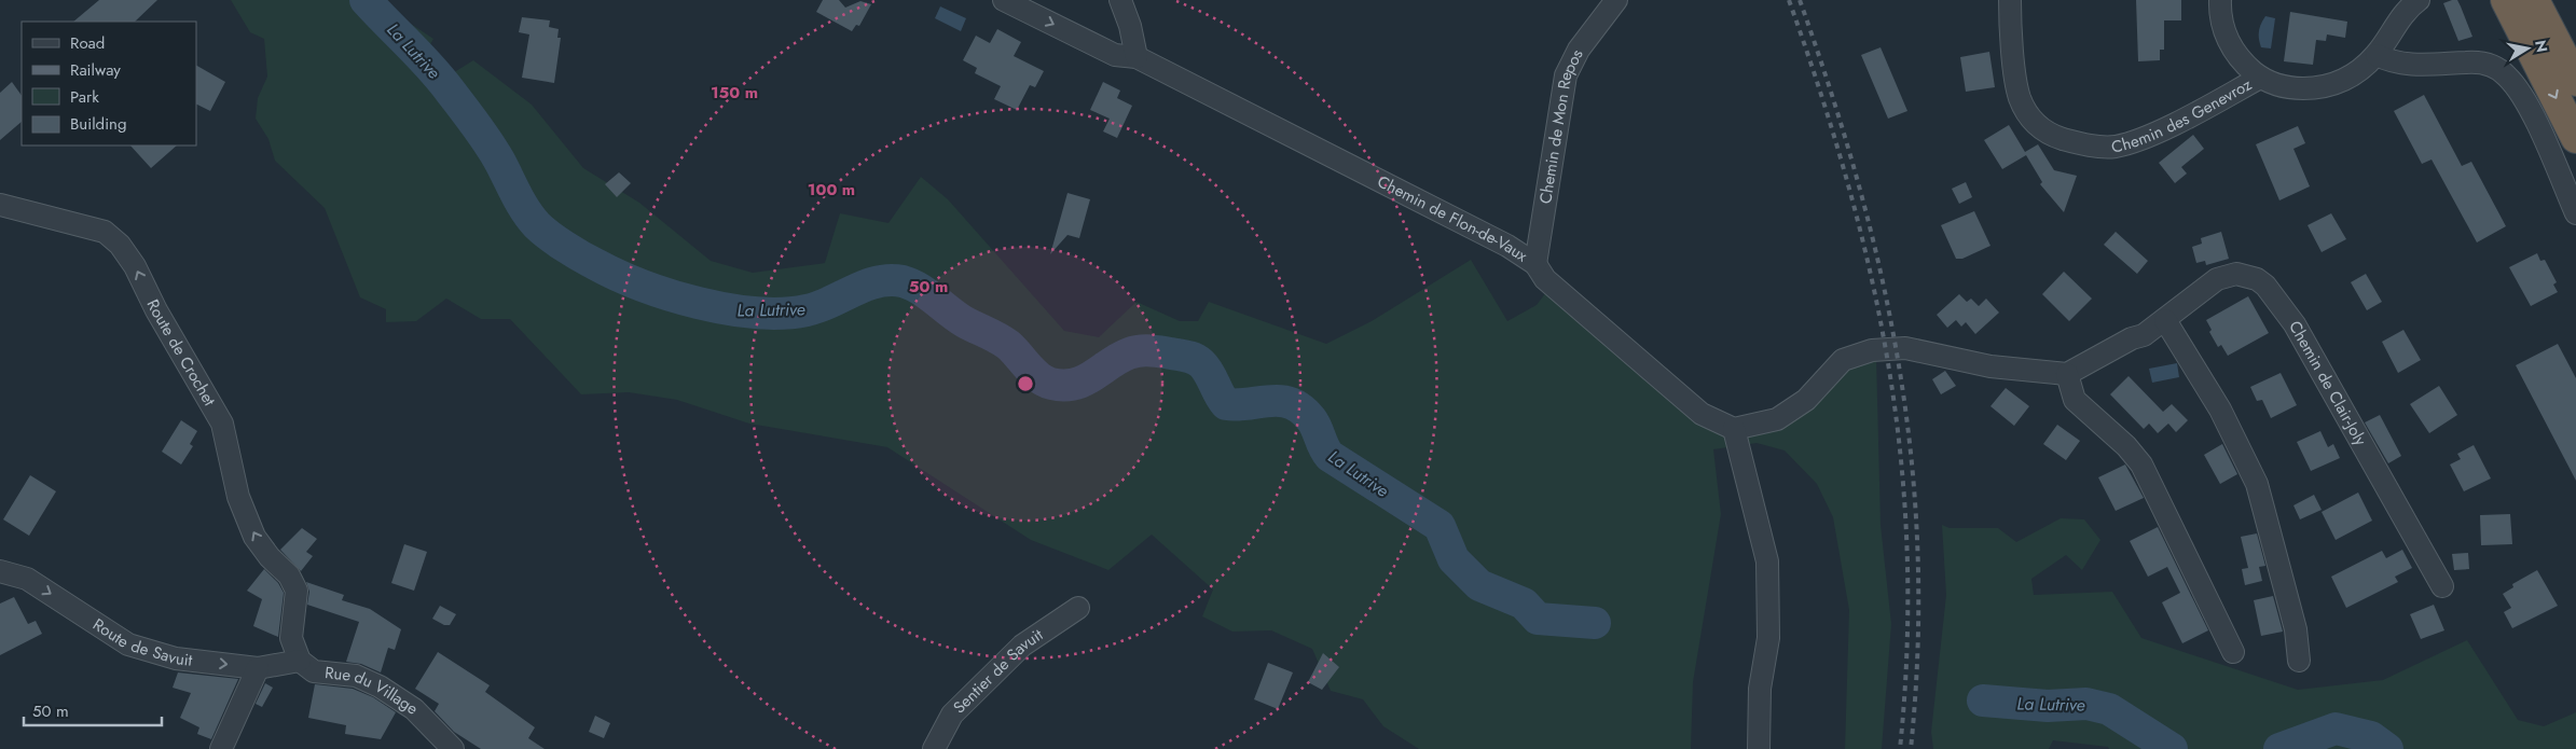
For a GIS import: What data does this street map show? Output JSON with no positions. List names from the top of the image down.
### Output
{
  "streets": {
    "street": [
      "Chemin des Genevroz",
      "Chemin de Mon Repos",
      "Chemin de Flon-de-Vaux",
      "Route de Crochet",
      "Chemin de Clair-Joly",
      "Route de Savuit",
      "Sentier de Savuit",
      "Rue du Village"
    ]
  },
  "crossings": [
    ["Chemin de Mon Repos", "Chemin de Flon-de-Vaux"],
    ["Route de Crochet", "Route de Savuit"],
    ["Route de Crochet", "Rue du Village"],
    ["Route de Savuit", "Rue du Village"]
  ],
  "one_way": ["Route de Crochet", "Route de Savuit"],
  "water": ["La Lutrive"],
  "legend": [
    "Road",
    "Railway",
    "Park",
    "Building"
  ],
  "scale_bar": "50 m",
  "north": "right",
  "rings": ["150 m", "100 m", "50 m"]
}
